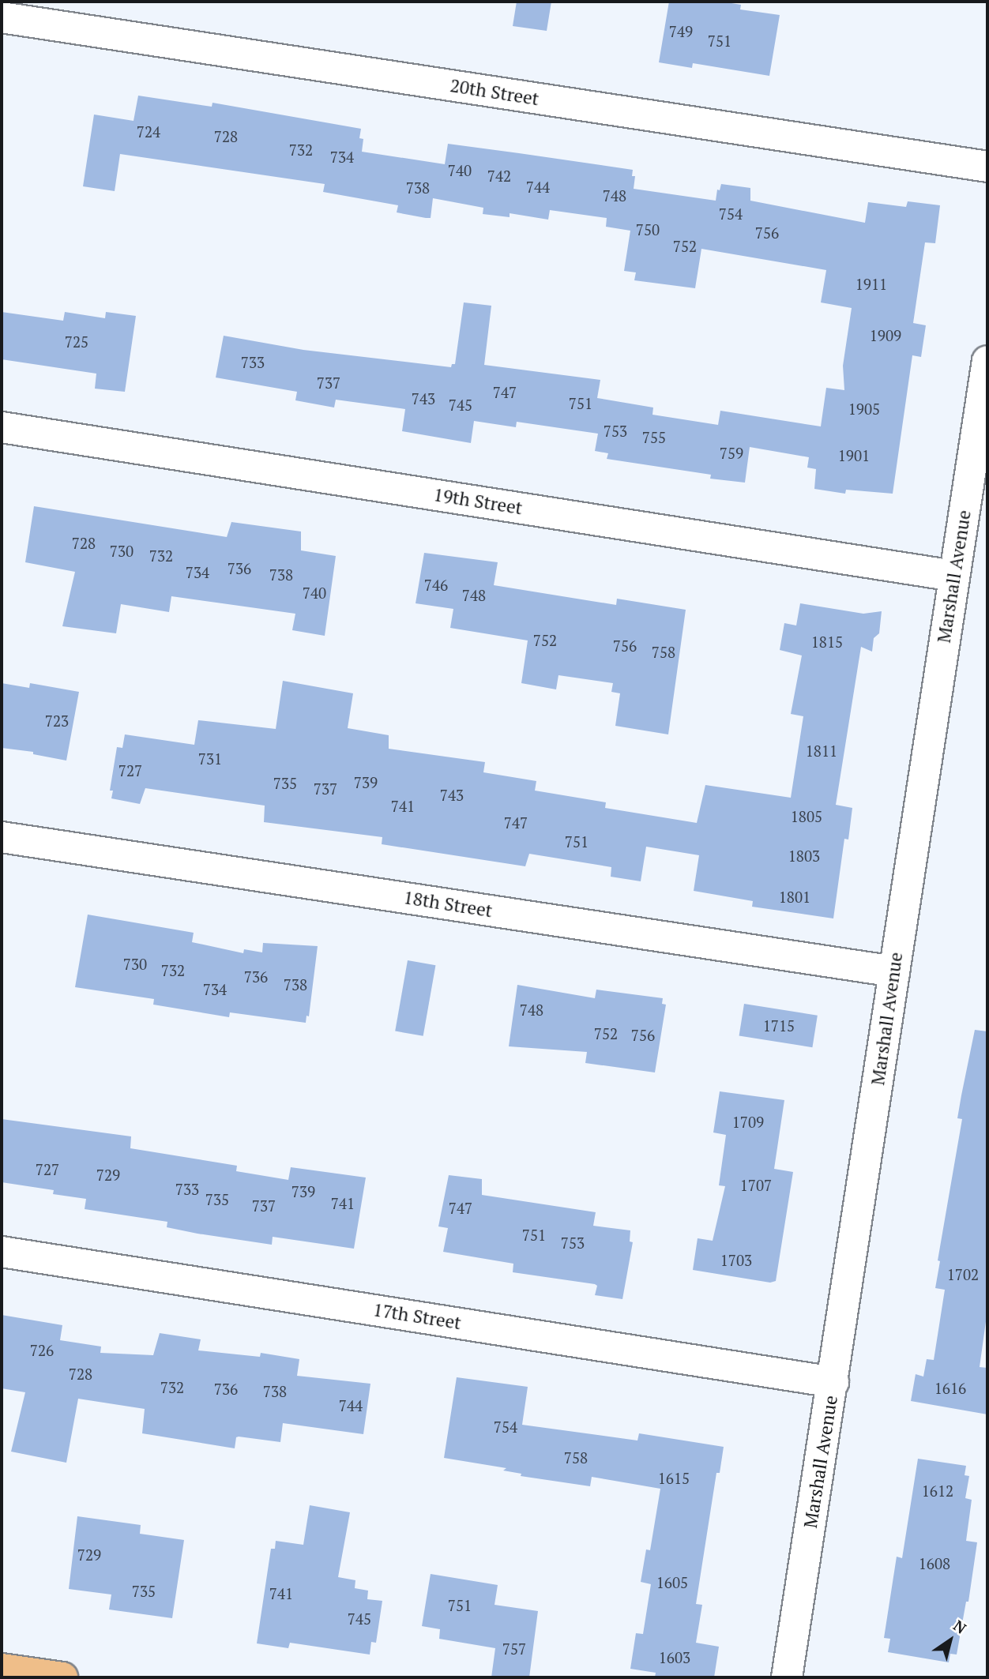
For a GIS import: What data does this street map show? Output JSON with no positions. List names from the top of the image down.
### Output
{
  "streets": {
    "street": [
      "20th Street",
      "19th Street",
      "Marshall Avenue",
      "18th Street",
      "17th Street"
    ]
  },
  "crossings": [
    ["19th Street", "Marshall Avenue"],
    ["Marshall Avenue", "18th Street"],
    ["Marshall Avenue", "17th Street"]
  ],
  "house_numbers": [
    "749",
    "751",
    "724",
    "728",
    "732",
    "734",
    "740",
    "742",
    "744",
    "738",
    "748",
    "754",
    "750",
    "756",
    "752",
    "1911",
    "1909",
    "725",
    "733",
    "737",
    "747",
    "743",
    "751",
    "745",
    "1905",
    "753",
    "755",
    "759",
    "1901",
    "728",
    "730",
    "732",
    "736",
    "734",
    "738",
    "746",
    "740",
    "748",
    "752",
    "1815",
    "756",
    "758",
    "723",
    "1811",
    "731",
    "727",
    "739",
    "735",
    "737",
    "743",
    "741",
    "1805",
    "747",
    "751",
    "1803",
    "1801",
    "730",
    "732",
    "736",
    "738",
    "734",
    "748",
    "1715",
    "752",
    "756",
    "1709",
    "727",
    "729",
    "1707",
    "733",
    "739",
    "735",
    "741",
    "737",
    "747",
    "751",
    "753",
    "1703",
    "1702",
    "726",
    "728",
    "732",
    "1616",
    "736",
    "738",
    "744",
    "754",
    "758",
    "1615",
    "1612",
    "729",
    "1608",
    "1605",
    "735",
    "741",
    "751",
    "745",
    "757",
    "1603"
  ],
  "north": "top right"
}
